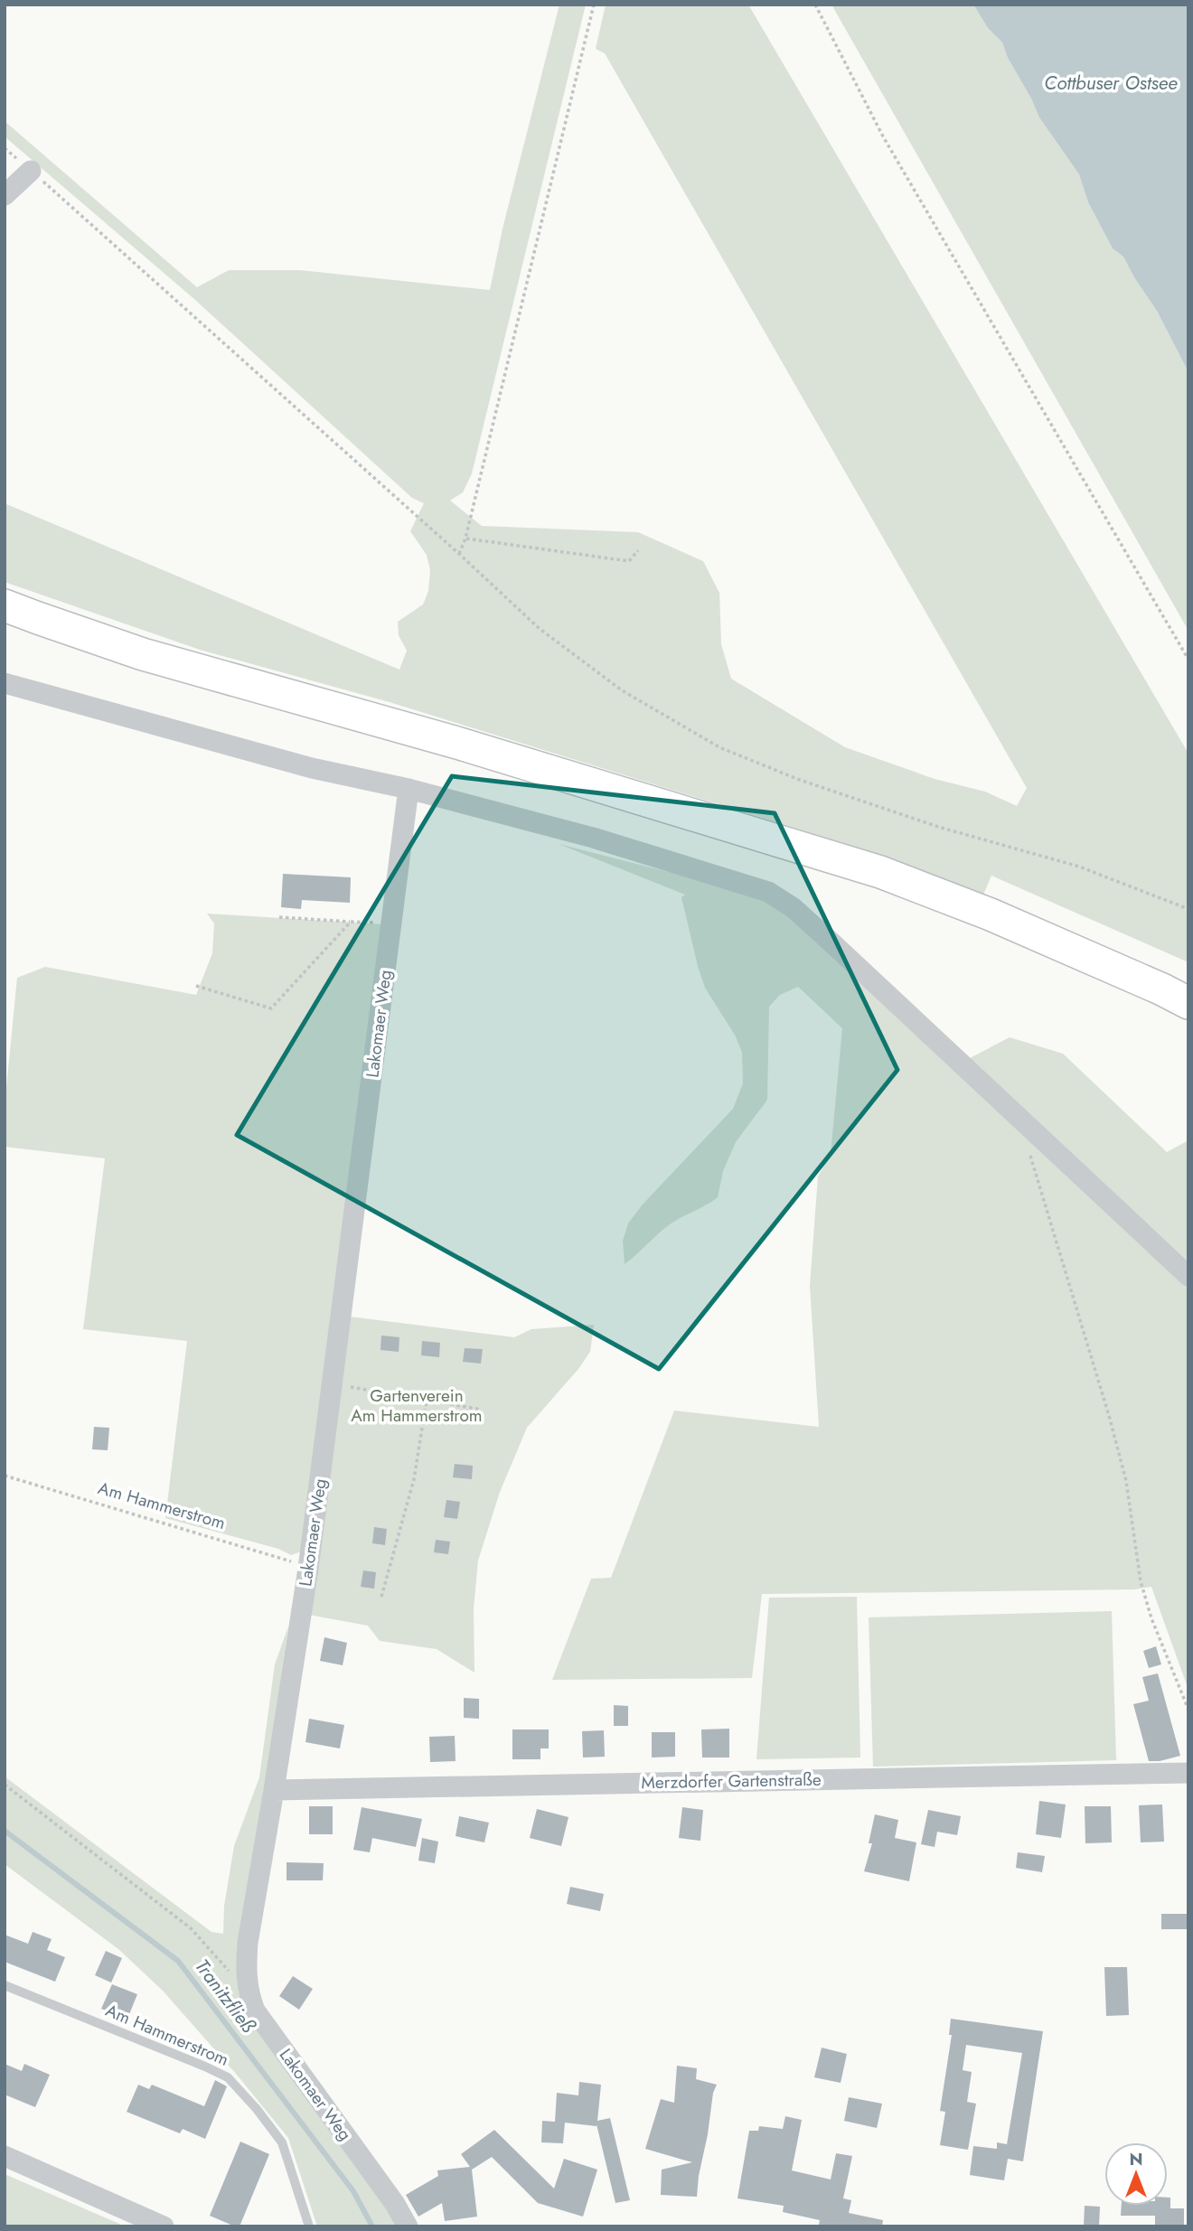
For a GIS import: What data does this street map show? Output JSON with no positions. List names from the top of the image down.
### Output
{
  "streets": {
    "street": ["Lakomaer Weg", "Merzdorfer Gartenstraße"],
    "lane": ["Am Hammerstrom"]
  },
  "crossings": [
    ["Lakomaer Weg", "Am Hammerstrom"],
    ["Lakomaer Weg", "Merzdorfer Gartenstraße"]
  ],
  "water": ["Cottbuser Ostsee", "Tranitzfließ"],
  "parks": ["Gartenverein Am Hammerstrom"],
  "north": "top"
}
